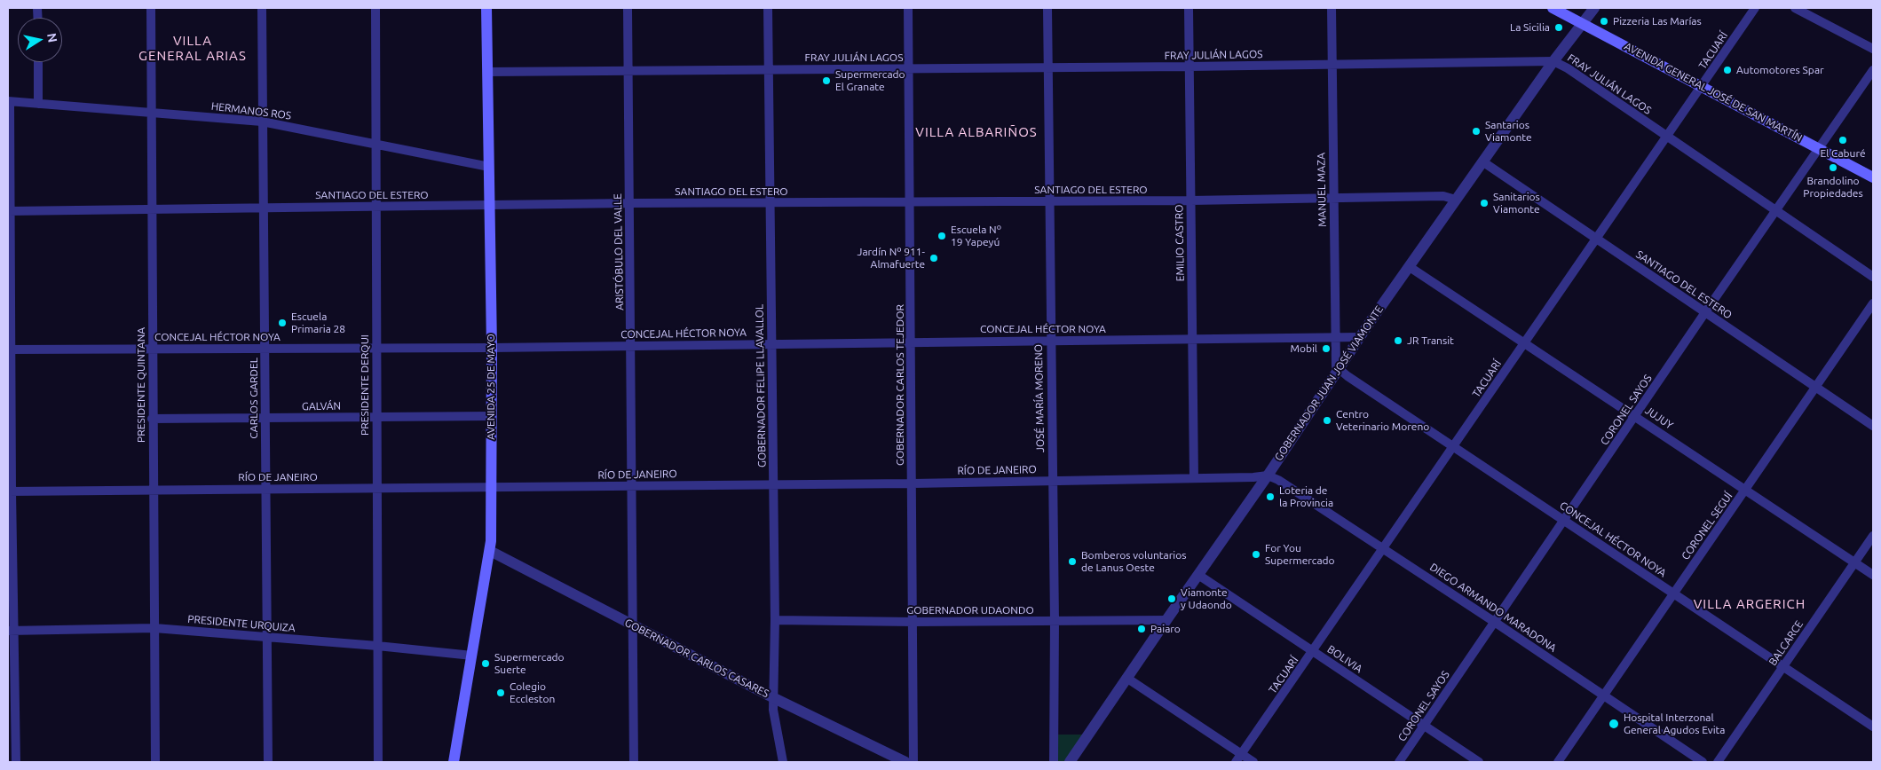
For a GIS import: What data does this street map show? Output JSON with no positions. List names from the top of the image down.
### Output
{
  "streets": {
    "main road": ["AVENIDA GENERAL JOSÉ DE SAN MARTÍN", "AVENIDA 25 DE MAYO"],
    "street": [
      "TACUARÍ",
      "FRAY JULIÁN LAGOS",
      "HERMANOS ROS",
      "SANTIAGO DEL ESTERO",
      "MANUEL MAZA",
      "EMILIO CASTRO",
      "ARISTÓBULO DEL VALLE",
      "CONCEJAL HÉCTOR NOYA",
      "GOBERNADOR JUAN JOSÉ VIAMONTE",
      "PRESIDENTE QUINTANA",
      "PRESIDENTE DERQUI",
      "GOBERNADOR CARLOS TEJEDOR",
      "GOBERNADOR FELIPE LLAVALLOL",
      "CARLOS GARDEL",
      "JOSÉ MARÍA MORENO",
      "GALVÁN",
      "CORONEL SAYOS",
      "JUJUY",
      "RÍO DE JANEIRO",
      "CORONEL SEGUÍ",
      "DIEGO ARMANDO MARADONA",
      "GOBERNADOR UDAONDO",
      "PRESIDENTE URQUIZA",
      "BALCARCE",
      "GOBERNADOR CARLOS CASARES",
      "BOLIVIA"
    ]
  },
  "crossings": [
    ["TACUARÍ", "FRAY JULIÁN LAGOS"],
    ["TACUARÍ", "AVENIDA GENERAL JOSÉ DE SAN MARTÍN"],
    ["TACUARÍ", "SANTIAGO DEL ESTERO"],
    ["TACUARÍ", "CONCEJAL HÉCTOR NOYA"],
    ["TACUARÍ", "JUJUY"],
    ["TACUARÍ", "DIEGO ARMANDO MARADONA"],
    ["TACUARÍ", "BOLIVIA"],
    ["FRAY JULIÁN LAGOS", "MANUEL MAZA"],
    ["FRAY JULIÁN LAGOS", "EMILIO CASTRO"],
    ["FRAY JULIÁN LAGOS", "ARISTÓBULO DEL VALLE"],
    ["FRAY JULIÁN LAGOS", "GOBERNADOR JUAN JOSÉ VIAMONTE"],
    ["FRAY JULIÁN LAGOS", "GOBERNADOR CARLOS TEJEDOR"],
    ["FRAY JULIÁN LAGOS", "GOBERNADOR FELIPE LLAVALLOL"],
    ["FRAY JULIÁN LAGOS", "AVENIDA 25 DE MAYO"],
    ["FRAY JULIÁN LAGOS", "JOSÉ MARÍA MORENO"],
    ["FRAY JULIÁN LAGOS", "CORONEL SAYOS"],
    ["AVENIDA GENERAL JOSÉ DE SAN MARTÍN", "GOBERNADOR JUAN JOSÉ VIAMONTE"],
    ["AVENIDA GENERAL JOSÉ DE SAN MARTÍN", "CORONEL SAYOS"],
    ["HERMANOS ROS", "PRESIDENTE QUINTANA"],
    ["HERMANOS ROS", "PRESIDENTE DERQUI"],
    ["HERMANOS ROS", "AVENIDA 25 DE MAYO"],
    ["HERMANOS ROS", "CARLOS GARDEL"],
    ["SANTIAGO DEL ESTERO", "MANUEL MAZA"],
    ["SANTIAGO DEL ESTERO", "EMILIO CASTRO"],
    ["SANTIAGO DEL ESTERO", "ARISTÓBULO DEL VALLE"],
    ["SANTIAGO DEL ESTERO", "GOBERNADOR JUAN JOSÉ VIAMONTE"],
    ["SANTIAGO DEL ESTERO", "PRESIDENTE QUINTANA"],
    ["SANTIAGO DEL ESTERO", "PRESIDENTE DERQUI"],
    ["SANTIAGO DEL ESTERO", "GOBERNADOR CARLOS TEJEDOR"],
    ["SANTIAGO DEL ESTERO", "GOBERNADOR FELIPE LLAVALLOL"],
    ["SANTIAGO DEL ESTERO", "AVENIDA 25 DE MAYO"],
    ["SANTIAGO DEL ESTERO", "CARLOS GARDEL"],
    ["SANTIAGO DEL ESTERO", "JOSÉ MARÍA MORENO"],
    ["SANTIAGO DEL ESTERO", "CORONEL SAYOS"],
    ["SANTIAGO DEL ESTERO", "CORONEL SEGUÍ"],
    ["MANUEL MAZA", "CONCEJAL HÉCTOR NOYA"],
    ["MANUEL MAZA", "GOBERNADOR JUAN JOSÉ VIAMONTE"],
    ["EMILIO CASTRO", "CONCEJAL HÉCTOR NOYA"],
    ["EMILIO CASTRO", "RÍO DE JANEIRO"],
    ["ARISTÓBULO DEL VALLE", "CONCEJAL HÉCTOR NOYA"],
    ["ARISTÓBULO DEL VALLE", "RÍO DE JANEIRO"],
    ["ARISTÓBULO DEL VALLE", "GOBERNADOR CARLOS CASARES"],
    ["CONCEJAL HÉCTOR NOYA", "GOBERNADOR JUAN JOSÉ VIAMONTE"],
    ["CONCEJAL HÉCTOR NOYA", "PRESIDENTE QUINTANA"],
    ["CONCEJAL HÉCTOR NOYA", "PRESIDENTE DERQUI"],
    ["CONCEJAL HÉCTOR NOYA", "GOBERNADOR CARLOS TEJEDOR"],
    ["CONCEJAL HÉCTOR NOYA", "GOBERNADOR FELIPE LLAVALLOL"],
    ["CONCEJAL HÉCTOR NOYA", "AVENIDA 25 DE MAYO"],
    ["CONCEJAL HÉCTOR NOYA", "CARLOS GARDEL"],
    ["CONCEJAL HÉCTOR NOYA", "JOSÉ MARÍA MORENO"],
    ["CONCEJAL HÉCTOR NOYA", "CORONEL SAYOS"],
    ["CONCEJAL HÉCTOR NOYA", "CORONEL SEGUÍ"],
    ["CONCEJAL HÉCTOR NOYA", "BALCARCE"],
    ["GOBERNADOR JUAN JOSÉ VIAMONTE", "JUJUY"],
    ["GOBERNADOR JUAN JOSÉ VIAMONTE", "RÍO DE JANEIRO"],
    ["GOBERNADOR JUAN JOSÉ VIAMONTE", "DIEGO ARMANDO MARADONA"],
    ["GOBERNADOR JUAN JOSÉ VIAMONTE", "GOBERNADOR UDAONDO"],
    ["GOBERNADOR JUAN JOSÉ VIAMONTE", "BOLIVIA"],
    ["PRESIDENTE QUINTANA", "GALVÁN"],
    ["PRESIDENTE QUINTANA", "RÍO DE JANEIRO"],
    ["PRESIDENTE QUINTANA", "PRESIDENTE URQUIZA"],
    ["PRESIDENTE DERQUI", "GALVÁN"],
    ["PRESIDENTE DERQUI", "RÍO DE JANEIRO"],
    ["PRESIDENTE DERQUI", "PRESIDENTE URQUIZA"],
    ["GOBERNADOR CARLOS TEJEDOR", "RÍO DE JANEIRO"],
    ["GOBERNADOR CARLOS TEJEDOR", "GOBERNADOR UDAONDO"],
    ["GOBERNADOR FELIPE LLAVALLOL", "RÍO DE JANEIRO"],
    ["GOBERNADOR FELIPE LLAVALLOL", "GOBERNADOR UDAONDO"],
    ["GOBERNADOR FELIPE LLAVALLOL", "GOBERNADOR CARLOS CASARES"],
    ["AVENIDA 25 DE MAYO", "GALVÁN"],
    ["AVENIDA 25 DE MAYO", "RÍO DE JANEIRO"],
    ["AVENIDA 25 DE MAYO", "PRESIDENTE URQUIZA"],
    ["AVENIDA 25 DE MAYO", "GOBERNADOR CARLOS CASARES"],
    ["CARLOS GARDEL", "GALVÁN"],
    ["CARLOS GARDEL", "RÍO DE JANEIRO"],
    ["CARLOS GARDEL", "PRESIDENTE URQUIZA"],
    ["JOSÉ MARÍA MORENO", "RÍO DE JANEIRO"],
    ["JOSÉ MARÍA MORENO", "GOBERNADOR UDAONDO"],
    ["CORONEL SAYOS", "JUJUY"],
    ["CORONEL SAYOS", "DIEGO ARMANDO MARADONA"],
    ["CORONEL SAYOS", "BOLIVIA"],
    ["JUJUY", "CORONEL SEGUÍ"],
    ["JUJUY", "BALCARCE"],
    ["RÍO DE JANEIRO", "DIEGO ARMANDO MARADONA"],
    ["CORONEL SEGUÍ", "DIEGO ARMANDO MARADONA"]
  ],
  "districts": ["VILLA GENERAL ARIAS", "VILLA ALBARIÑOS", "VILLA ARGERICH"],
  "places": [
    "Pizzeria Las Marías",
    "La Sicilia",
    "Automotores Spar",
    "Supermercado El Granate",
    "Santarios Viamonte",
    "El Caburé",
    "Brandolino Propiedades",
    "Sanitarios Viamonte",
    "Escuela Nº 19 Yapeyú",
    "Jardín Nº 911- Almafuerte",
    "Escuela Primaria 28",
    "JR Transit",
    "Mobil",
    "Centro Veterinario Moreno",
    "Loteria de la Provincia",
    "For You Supermercado",
    "Bomberos voluntarios de Lanus Oeste",
    "Viamonte y Udaondo",
    "Paiaro",
    "Supermercado Suerte",
    "Colegio Eccleston",
    "Hospital Interzonal General Agudos Evita"
  ],
  "north": "right"
}
